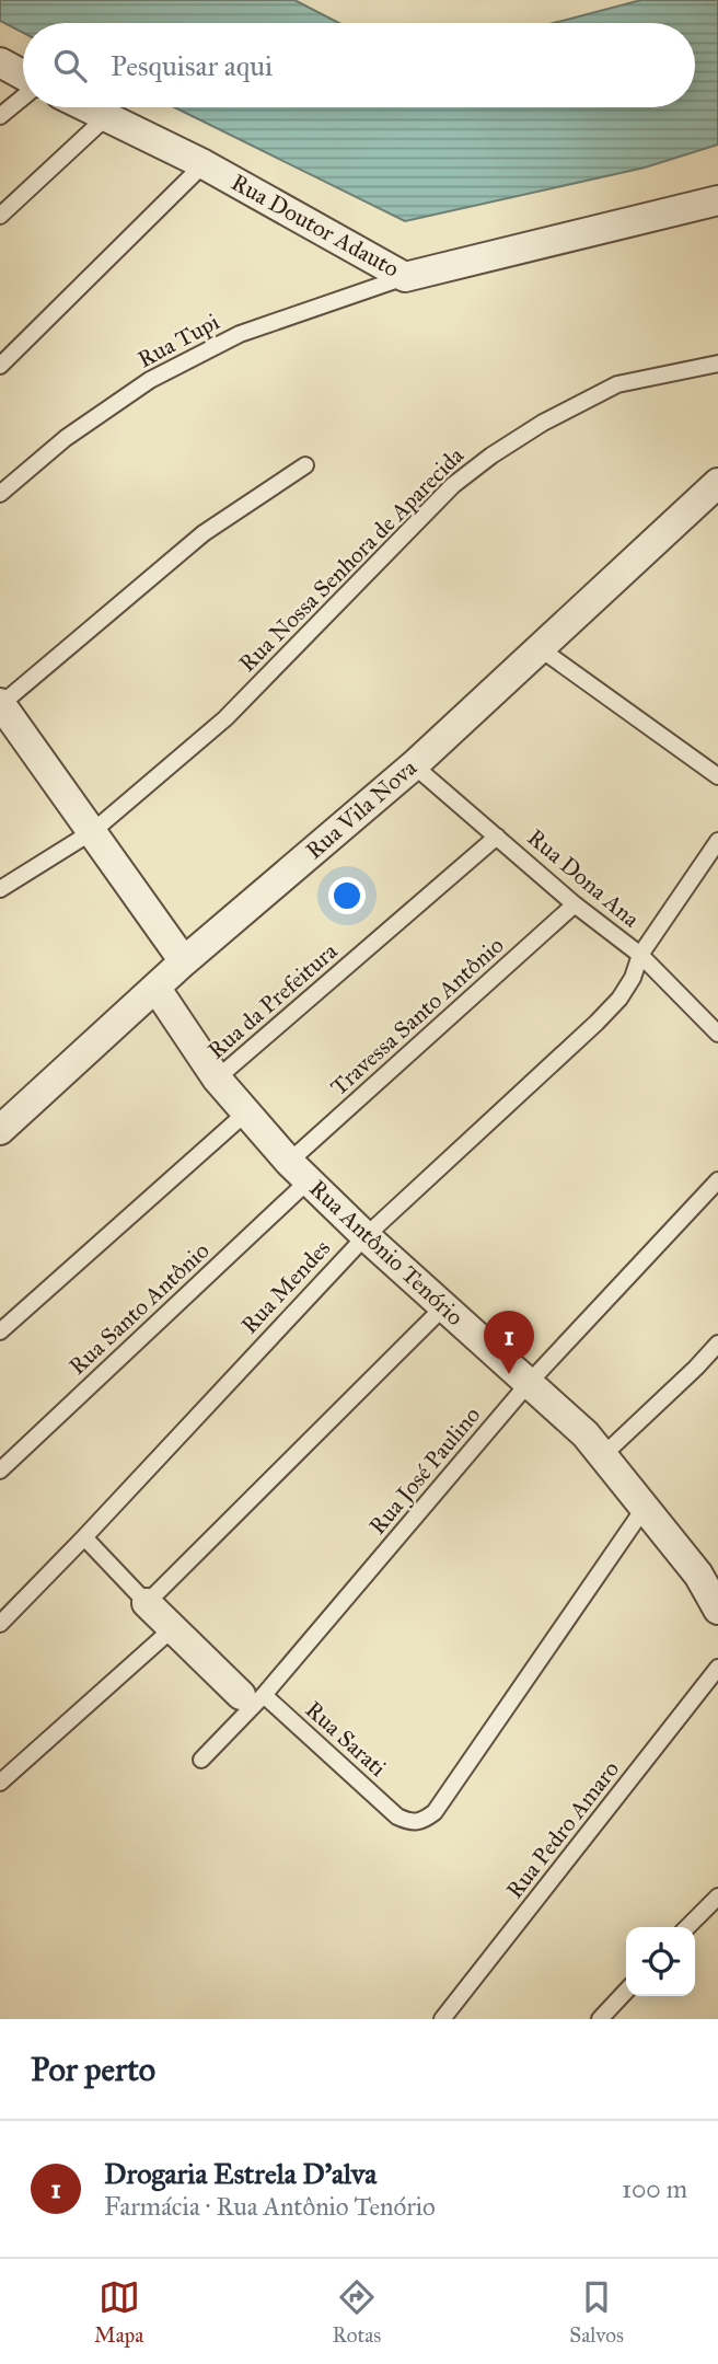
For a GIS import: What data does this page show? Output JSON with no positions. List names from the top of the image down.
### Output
{
  "streets": {
    "street": ["Rua Doutor Adauto", "Rua Vila Nova", "Rua Antônio Tenório"],
    "lane": [
      "Rua Tupi",
      "Rua Nossa Senhora de Aparecida",
      "Rua Dona Ana",
      "Rua da Prefeitura",
      "Travessa Santo Antônio",
      "Rua Mendes",
      "Rua Santo Antônio",
      "Rua José Paulino",
      "Rua Sarati",
      "Rua Pedro Amaro"
    ]
  },
  "crossings": [
    ["Rua Doutor Adauto", "Rua Tupi"],
    ["Rua Vila Nova", "Rua Dona Ana"],
    ["Rua Vila Nova", "Rua Antônio Tenório"],
    ["Rua Dona Ana", "Rua da Prefeitura"],
    ["Rua Dona Ana", "Travessa Santo Antônio"],
    ["Rua Dona Ana", "Rua Mendes"],
    ["Rua da Prefeitura", "Rua Antônio Tenório"],
    ["Travessa Santo Antônio", "Rua Antônio Tenório"],
    ["Travessa Santo Antônio", "Rua Santo Antônio"],
    ["Rua Antônio Tenório", "Rua Mendes"],
    ["Rua Antônio Tenório", "Rua Santo Antônio"],
    ["Rua Antônio Tenório", "Rua José Paulino"],
    ["Rua Antônio Tenório", "Rua Sarati"],
    ["Rua José Paulino", "Rua Sarati"]
  ],
  "page": {
    "search": "Pesquisar aqui",
    "pins": "1",
    "heading": "Por perto",
    "list": [
      {
        "mark": "1",
        "name": "Drogaria Estrela D'alva",
        "note": "Farmácia · Rua Antônio Tenório",
        "value": "100 m"
      }
    ],
    "nav": ["Mapa", "Rotas", "Salvos"]
  }
}
